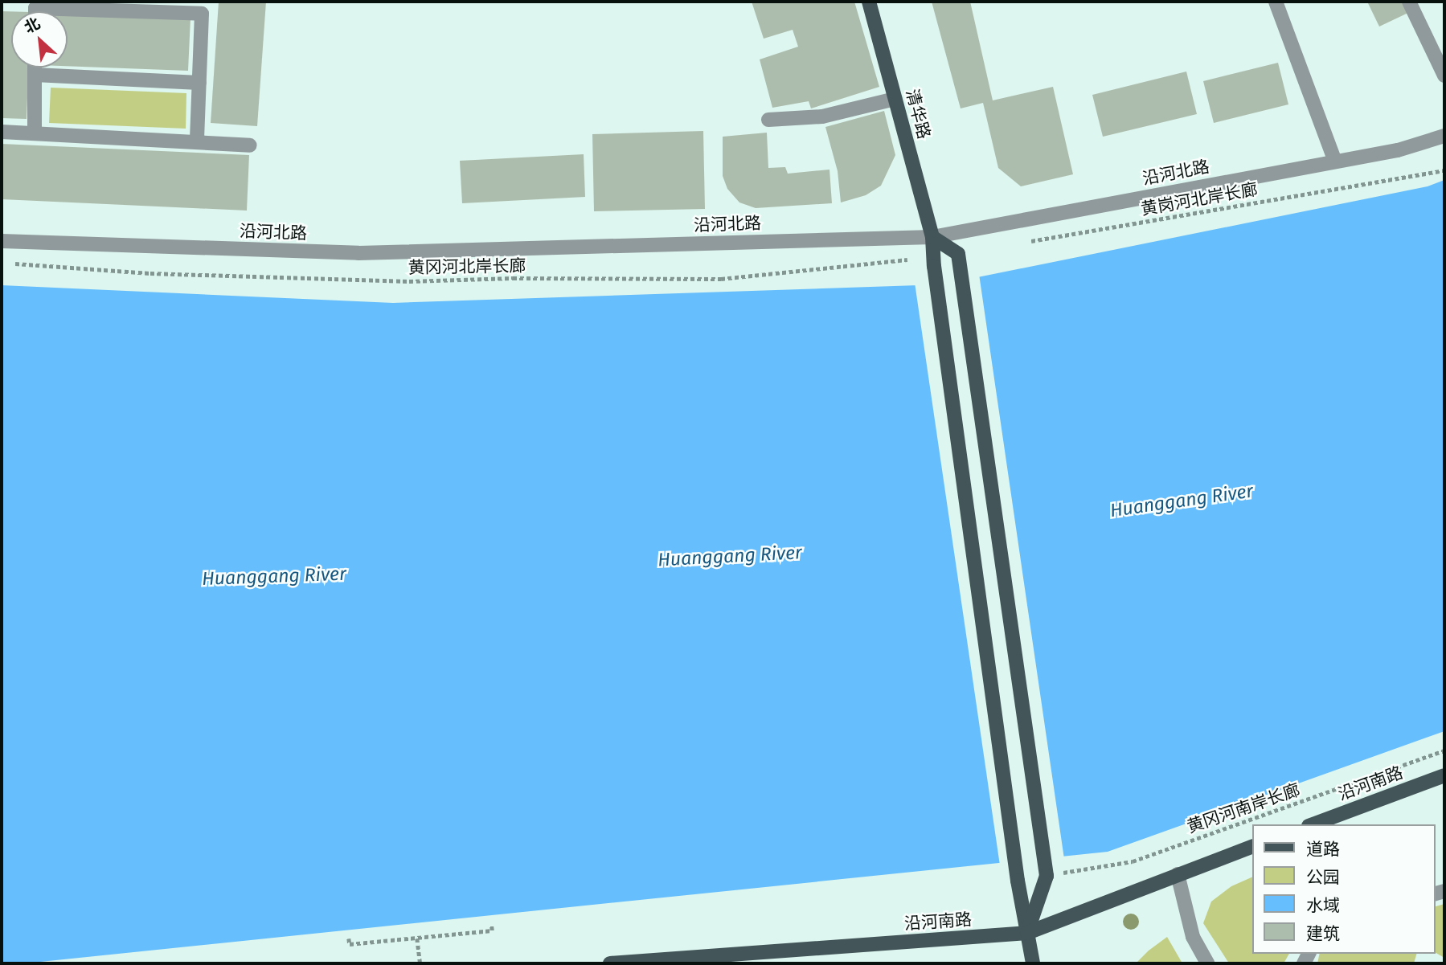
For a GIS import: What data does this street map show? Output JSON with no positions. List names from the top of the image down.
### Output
{
  "streets": {
    "main road": ["清华路", "沿河南路"],
    "street": ["沿河北路"],
    "path": ["黄岗河北岸长廊", "黄冈河北岸长廊", "黄冈河南岸长廊"]
  },
  "crossings": [
    ["清华路", "沿河北路"],
    ["清华路", "黄冈河北岸长廊"],
    ["清华路", "沿河南路"]
  ],
  "water": ["Huanggang River"],
  "legend": [
    "道路",
    "公园",
    "水域",
    "建筑"
  ],
  "north": "top left"
}
